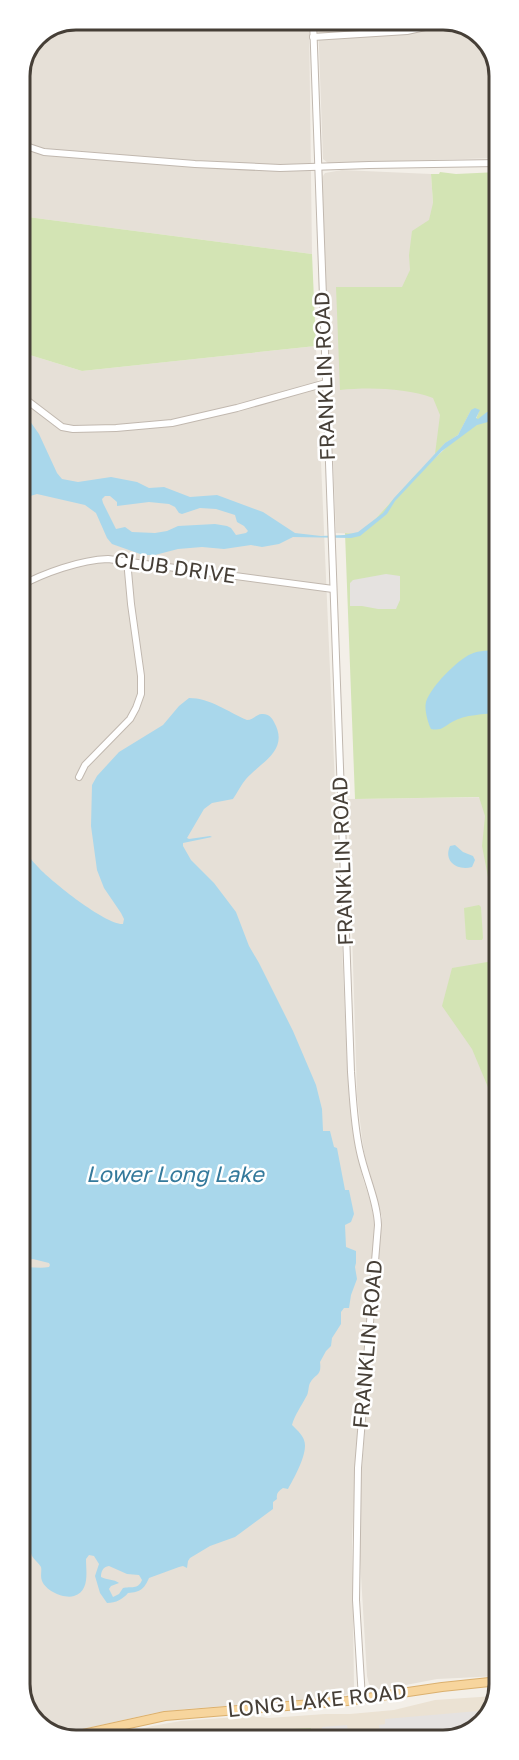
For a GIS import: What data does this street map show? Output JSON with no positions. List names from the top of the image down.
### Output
{
  "streets": {
    "main road": ["LONG LAKE ROAD"],
    "street": ["FRANKLIN ROAD", "CLUB DRIVE"]
  },
  "crossings": [
    ["FRANKLIN ROAD", "CLUB DRIVE"],
    ["FRANKLIN ROAD", "LONG LAKE ROAD"]
  ],
  "water": ["Lower Long Lake"]
}
